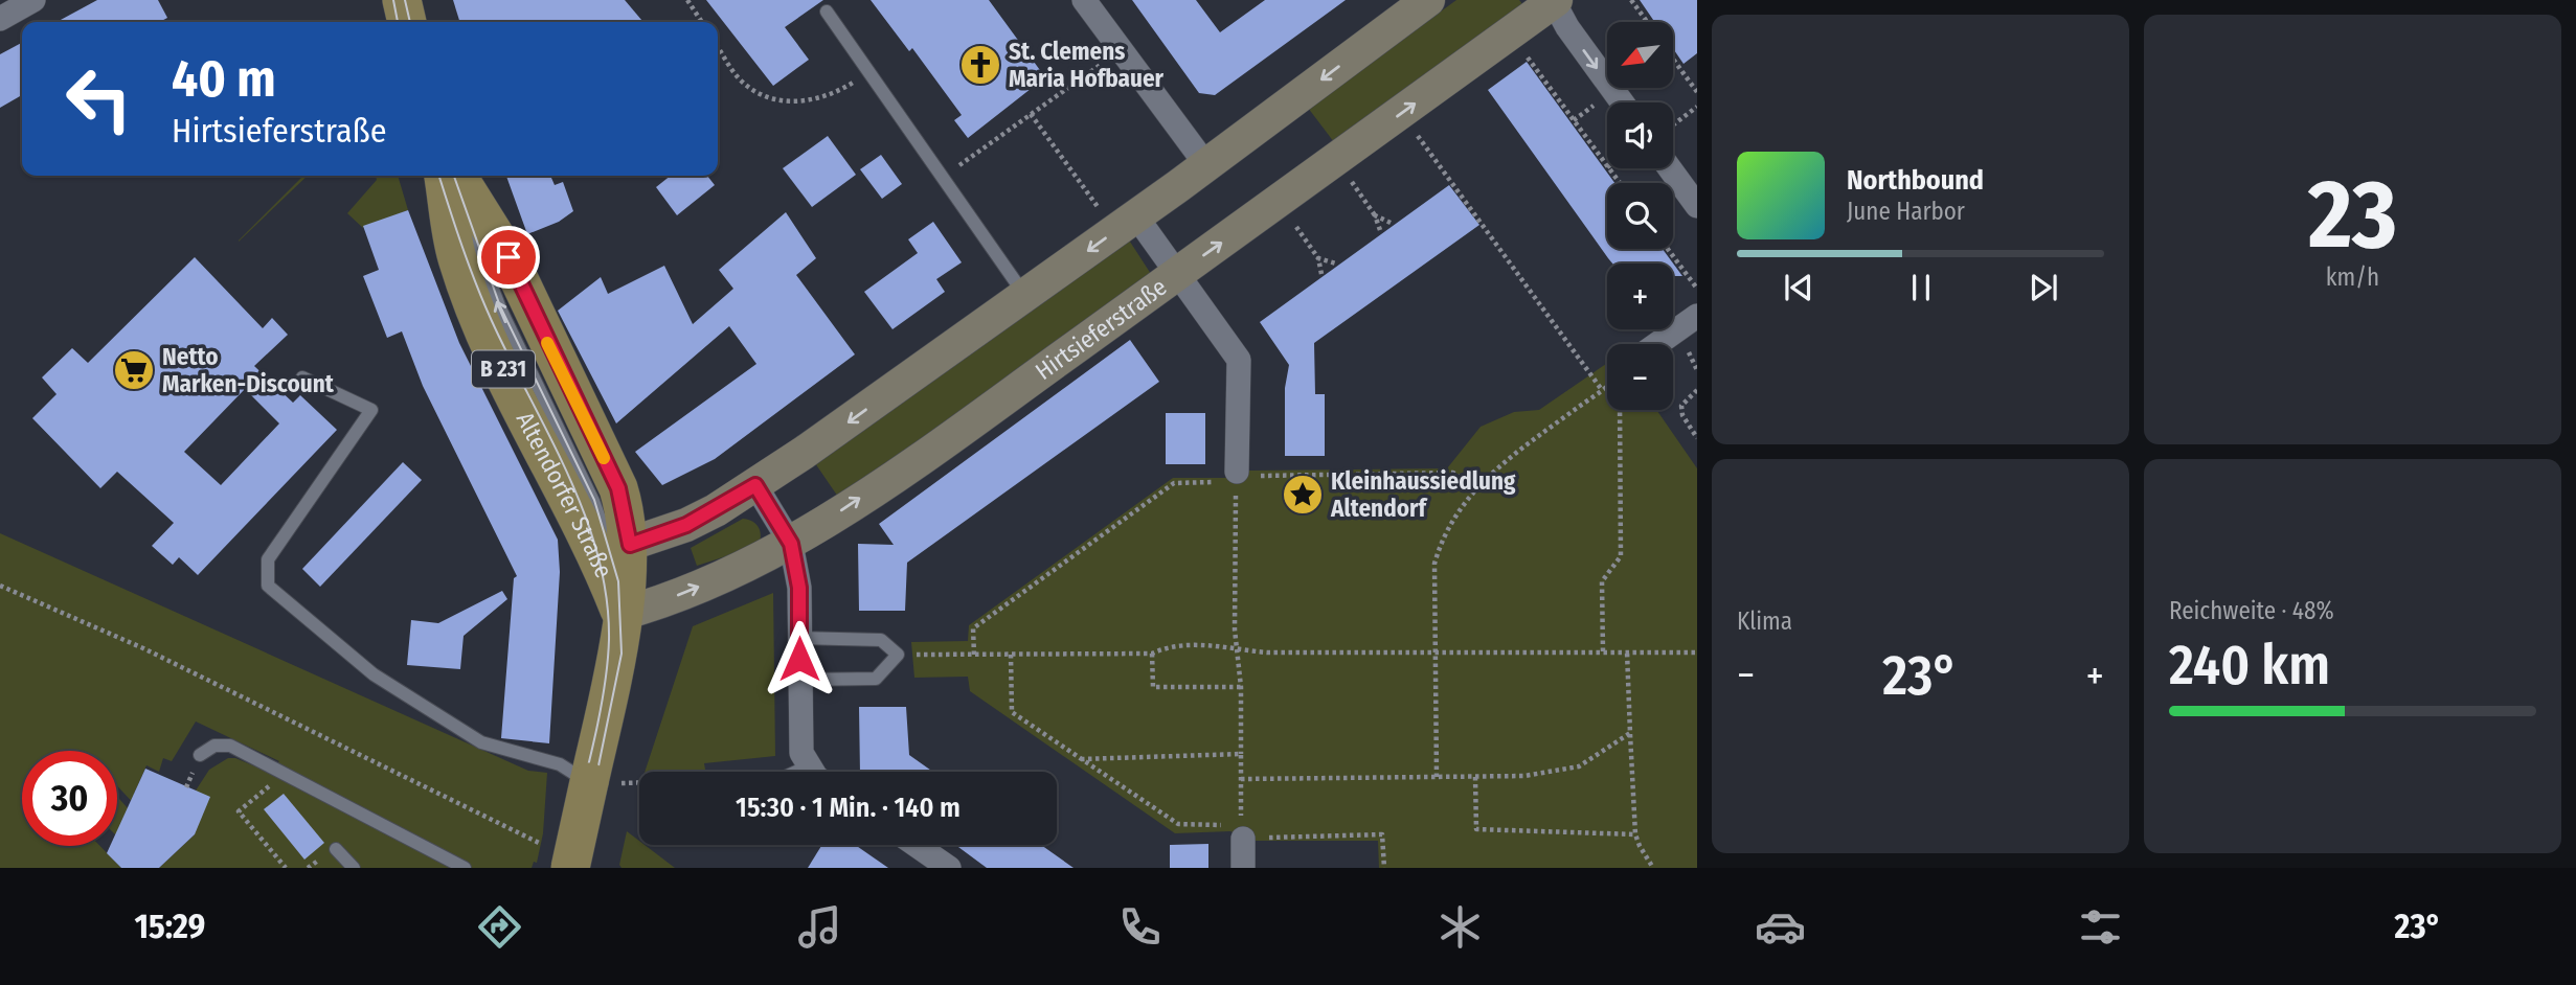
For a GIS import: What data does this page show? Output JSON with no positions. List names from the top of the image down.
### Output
{
  "streets": {
    "main road": ["Hirtsieferstraße", "B 231", "Altendorfer Straße"]
  },
  "crossings": [
    ["Hirtsieferstraße", "Altendorfer Straße"]
  ],
  "places": {
    "church": ["St. Clemens Maria Hofbauer"],
    "supermarket": ["Netto Marken-Discount"],
    "place": ["Kleinhaussiedlung Altendorf"]
  },
  "north": "bottom left",
  "page": {
    "tile": [
      ["23", "km/h"],
      "Klima",
      ["Reichweite · 48%", "240 km"]
    ],
    "map_buttons": ["+", "−"],
    "turn": ["40 m", "Hirtsieferstraße"],
    "song": ["Northbound", "June Harbor"],
    "heat": ["−", "23°", "+"],
    "limit": "30",
    "trip": "15:30 · 1 Min. · 140 m",
    "tabs": ["15:29", "23°"]
  }
}
